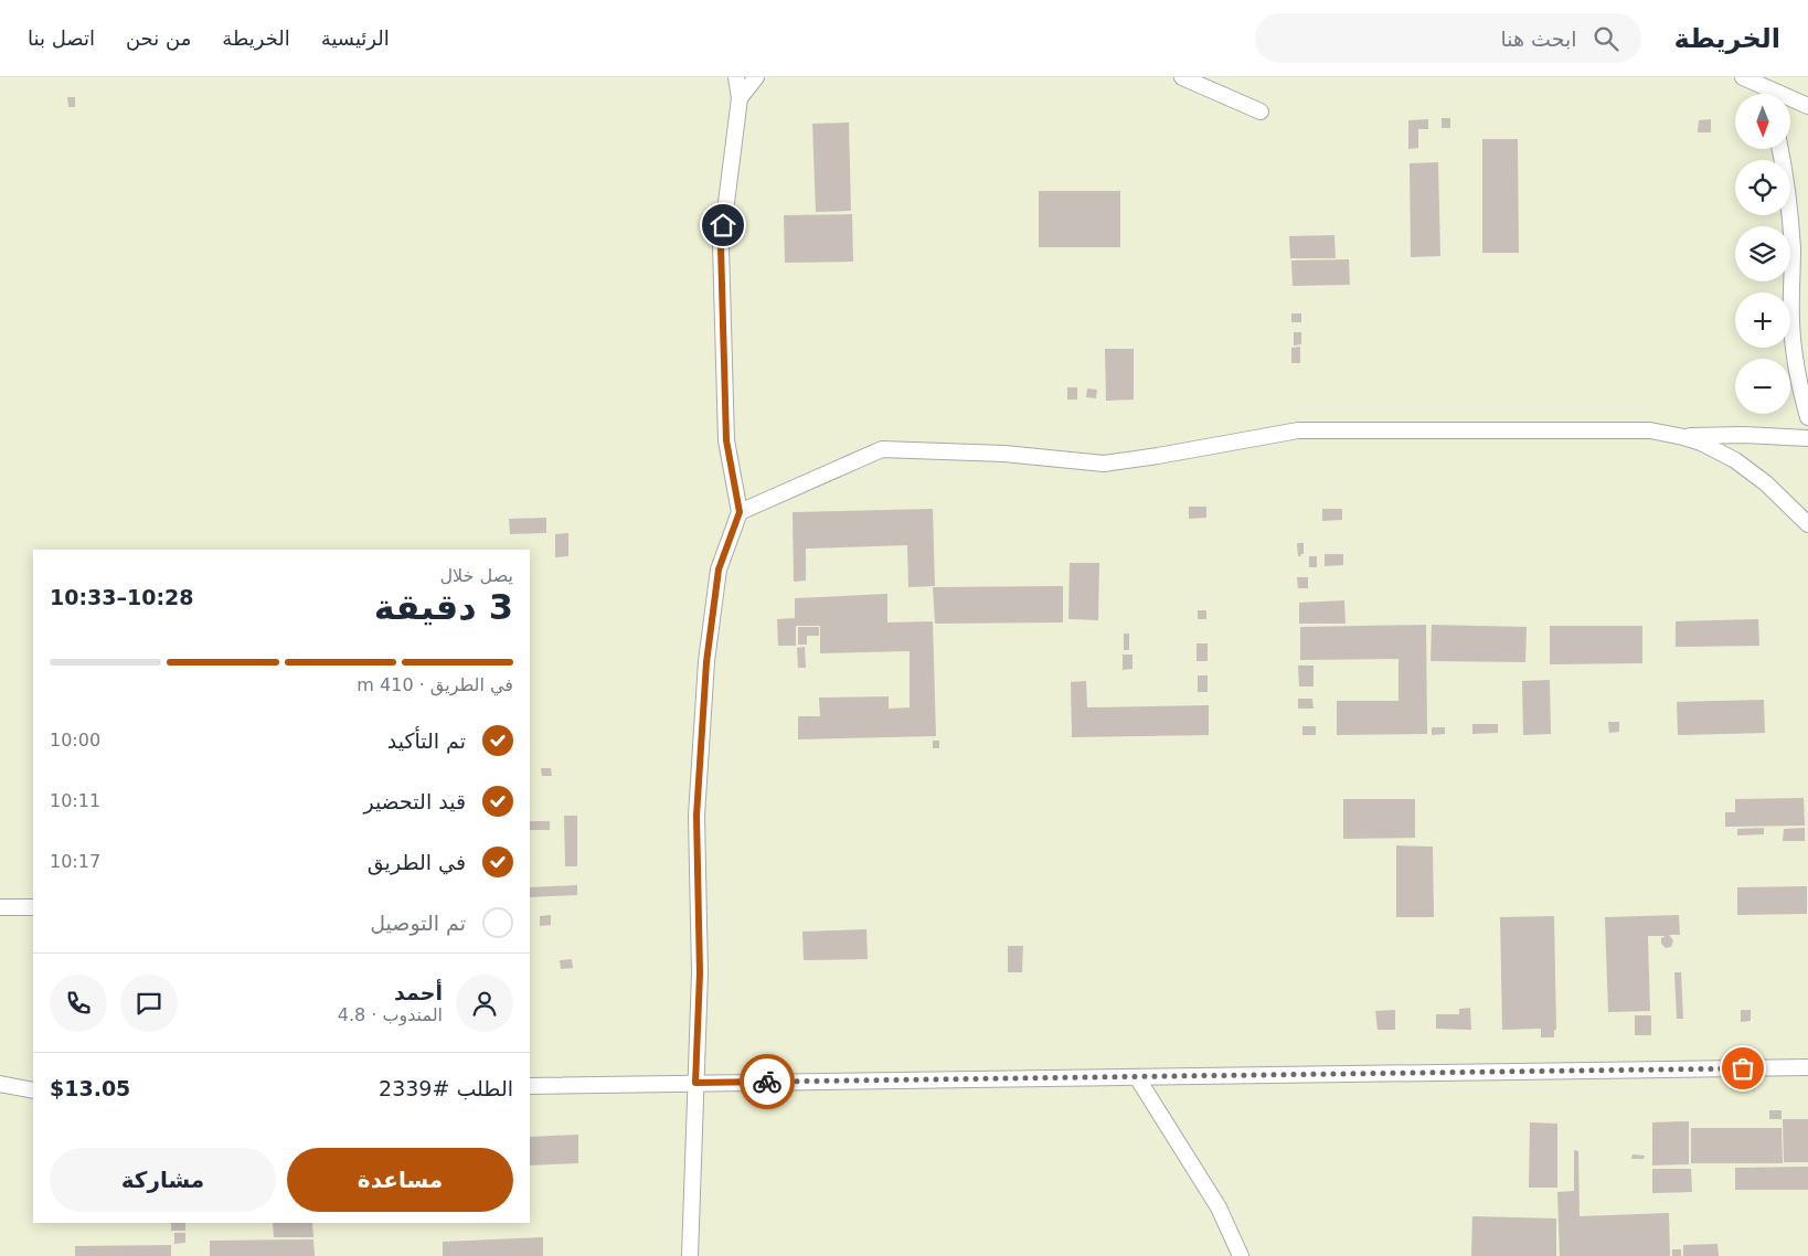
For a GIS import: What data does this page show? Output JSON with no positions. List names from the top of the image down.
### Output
{
  "north": "bottom",
  "page": {
    "header": "الخريطة",
    "search": "ابحث هنا",
    "nav": [
      "الرئيسية",
      "الخريطة",
      "من نحن",
      "اتصل بنا"
    ],
    "map_buttons": ["+", "−"],
    "heading": ["3 دقيقة", "يصل خلال", "10:28–10:33"],
    "panel": [
      "أحمد",
      "المندوب · 4.8",
      "الطلب #2339",
      "$13.05"
    ],
    "bar": "في الطريق · 410 m",
    "list": [
      ["تم التأكيد", "10:00"],
      ["قيد التحضير", "10:11"],
      ["في الطريق", "10:17"],
      "تم التوصيل"
    ],
    "buttons": ["مساعدة", "مشاركة"]
  }
}
